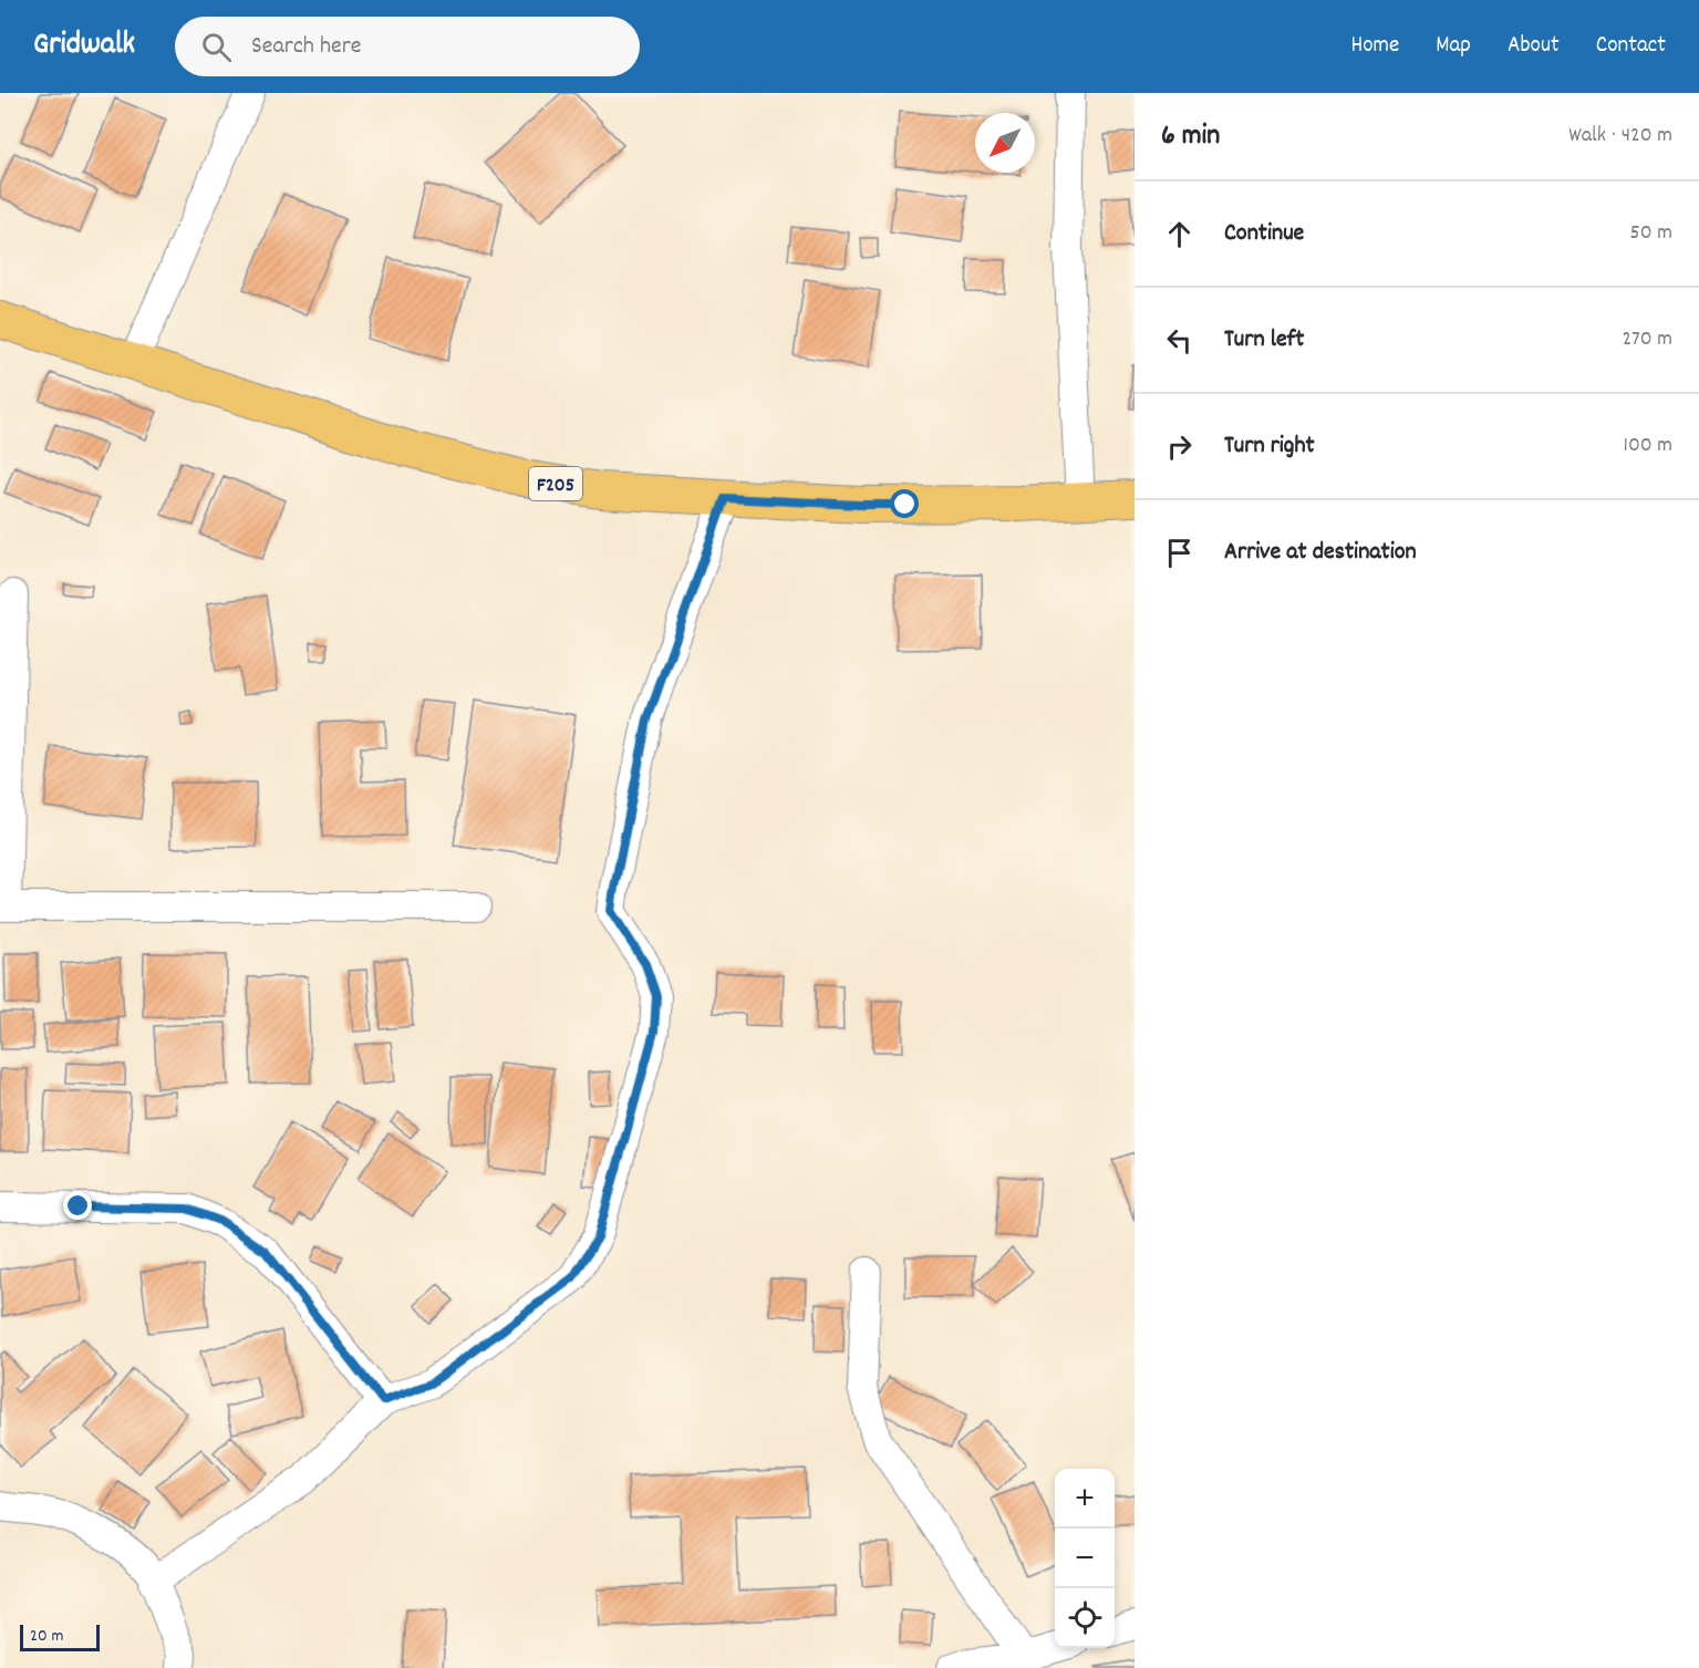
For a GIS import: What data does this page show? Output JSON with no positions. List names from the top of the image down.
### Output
{
  "streets": {
    "main road": ["F205"]
  },
  "scale_bar": "20 m",
  "north": "bottom left",
  "page": {
    "header": "Gridwalk",
    "search": "Search here",
    "nav": [
      "Home",
      "Map",
      "About",
      "Contact"
    ],
    "heading": ["6 min", "Walk · 420 m"],
    "list": [
      ["Continue", "50 m"],
      ["Turn left", "270 m"],
      ["Turn right", "100 m"],
      "Arrive at destination"
    ],
    "map_buttons": ["+", "−"],
    "scale": "20 m"
  }
}
